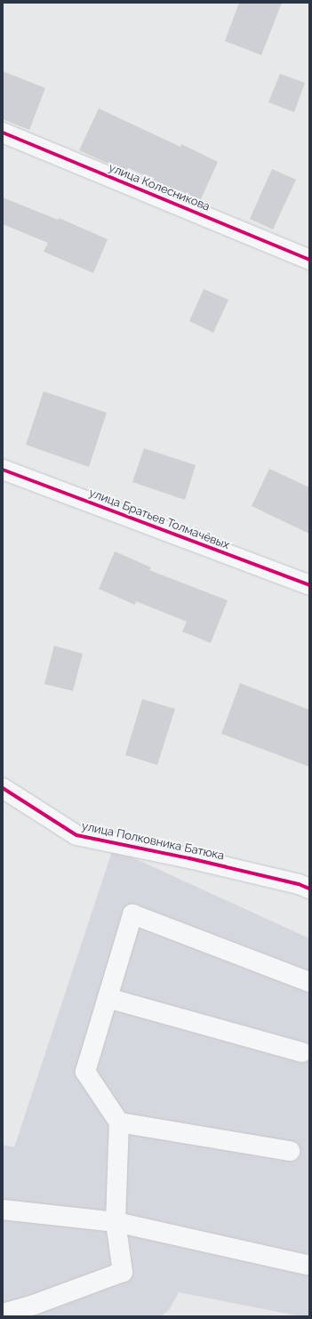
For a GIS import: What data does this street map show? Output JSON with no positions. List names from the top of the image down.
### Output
{
  "streets": {
    "street": ["улица Колесникова", "улица Братьев Толмачёвых", "улица Полковника Батюка"]
  }
}
